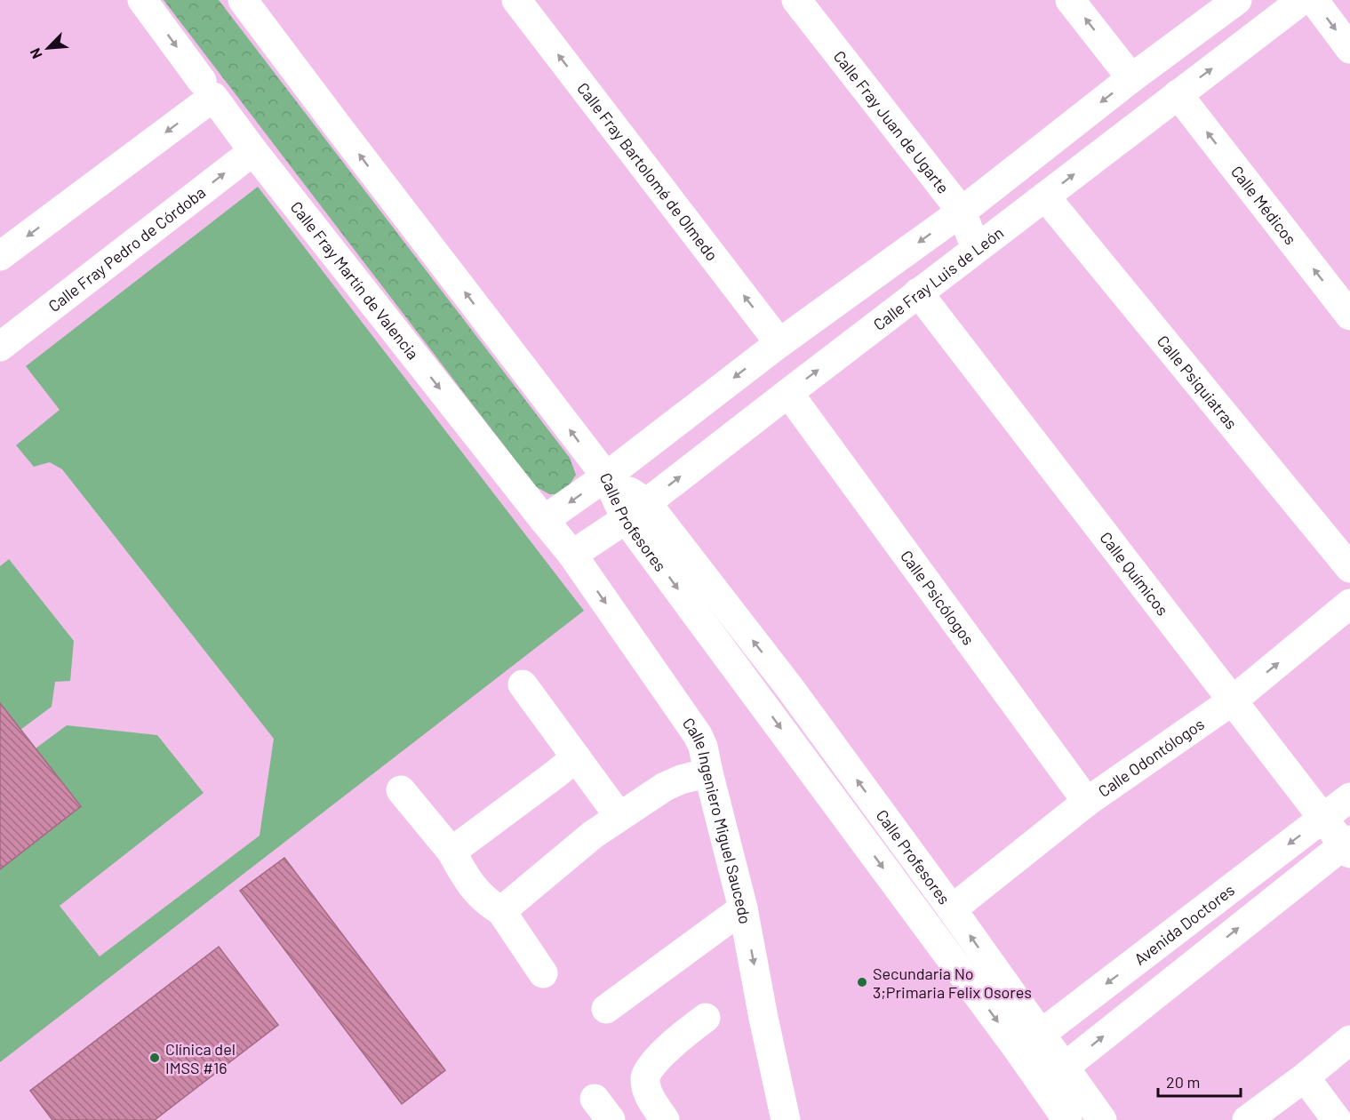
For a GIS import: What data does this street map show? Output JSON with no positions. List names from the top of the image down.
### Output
{
  "streets": {
    "street": [
      "Calle Fray Juan de Ugarte",
      "Calle Fray Bartolomé de Olmedo",
      "Calle Médicos",
      "Calle Fray Pedro de Córdoba",
      "Calle Fray Luis de León",
      "Calle Fray Martín de Valencia",
      "Calle Psiquiatras",
      "Calle Profesores",
      "Calle Químicos",
      "Calle Psicólogos",
      "Calle Odontólogos",
      "Calle Ingeniero Miguel Saucedo",
      "Avenida Doctores"
    ]
  },
  "crossings": [
    ["Calle Fray Juan de Ugarte", "Calle Fray Luis de León"],
    ["Calle Médicos", "Calle Fray Luis de León"],
    ["Calle Fray Pedro de Córdoba", "Calle Fray Martín de Valencia"],
    ["Calle Fray Luis de León", "Calle Fray Martín de Valencia"],
    ["Calle Fray Luis de León", "Calle Psiquiatras"],
    ["Calle Fray Luis de León", "Calle Profesores"],
    ["Calle Fray Luis de León", "Calle Químicos"],
    ["Calle Fray Luis de León", "Calle Psicólogos"],
    ["Calle Fray Luis de León", "Calle Ingeniero Miguel Saucedo"],
    ["Calle Fray Martín de Valencia", "Calle Ingeniero Miguel Saucedo"],
    ["Calle Profesores", "Calle Odontólogos"],
    ["Calle Profesores", "Avenida Doctores"],
    ["Calle Químicos", "Calle Odontólogos"],
    ["Calle Químicos", "Avenida Doctores"],
    ["Calle Psicólogos", "Calle Odontólogos"]
  ],
  "one_way": ["Calle Médicos"],
  "places": ["Secundaria No 3;Primaria Felix Osores", "Clínica del IMSS #16"],
  "scale_bar": "20 m",
  "north": "bottom left"
}
